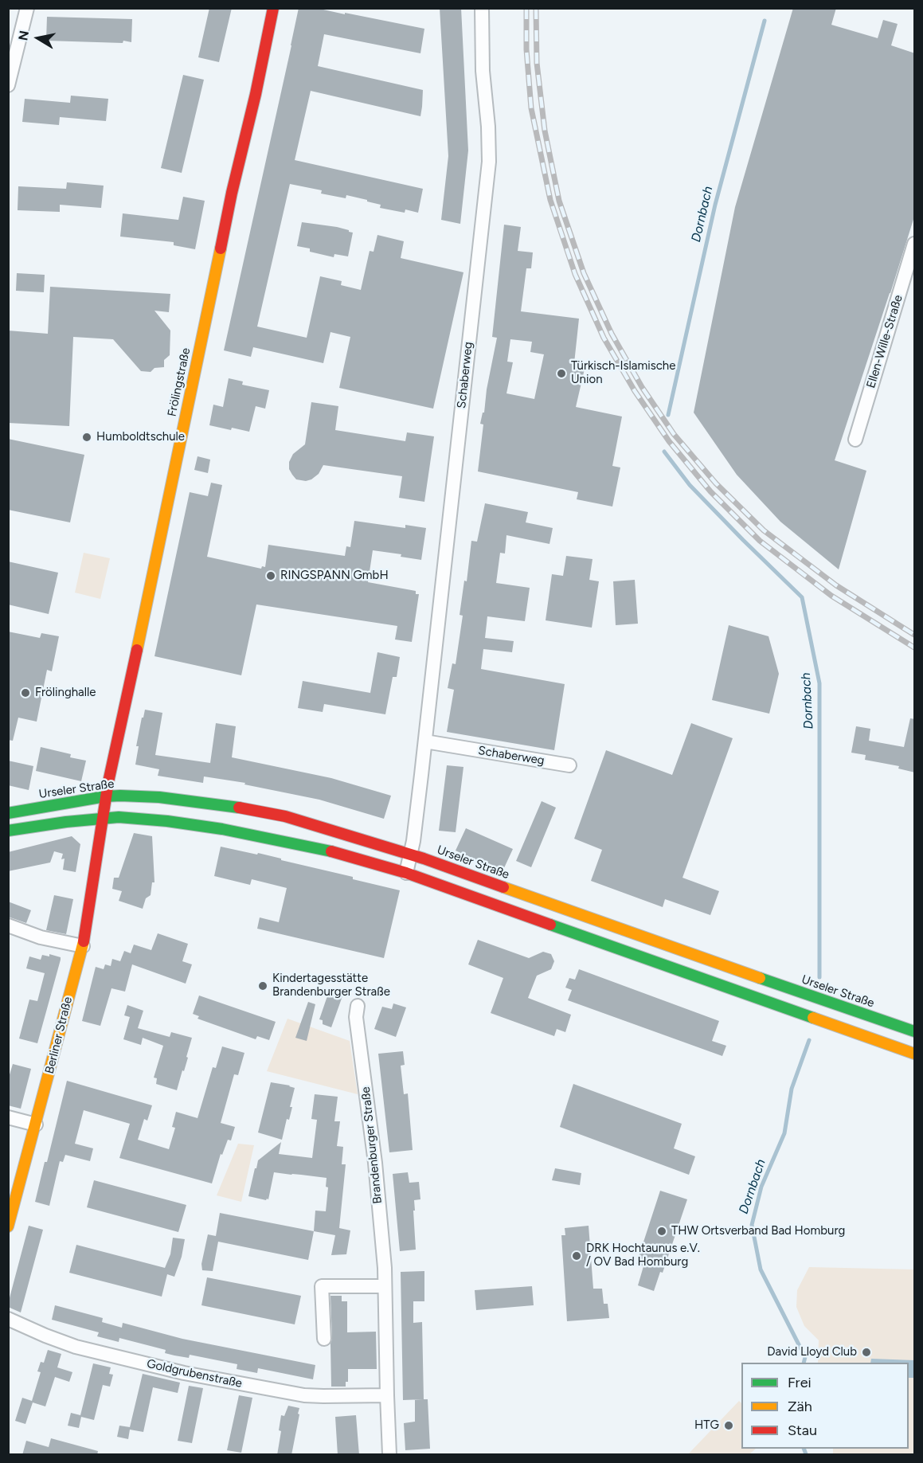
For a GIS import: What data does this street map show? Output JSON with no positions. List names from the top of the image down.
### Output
{
  "streets": {
    "street": [
      "Ellen-Wille-Straße",
      "Schaberweg",
      "Frölingstraße",
      "Urseler Straße",
      "Berliner Straße",
      "Brandenburger Straße",
      "Goldgrubenstraße"
    ]
  },
  "crossings": [
    ["Schaberweg", "Urseler Straße"],
    ["Frölingstraße", "Urseler Straße"],
    ["Frölingstraße", "Berliner Straße"],
    ["Brandenburger Straße", "Goldgrubenstraße"]
  ],
  "water": ["Dornbach"],
  "places": [
    "Türkisch-Islamische Union",
    "Humboldtschule",
    "RINGSPANN GmbH",
    "Frölinghalle",
    "Kindertagesstätte Brandenburger Straße",
    "THW Ortsverband Bad Homburg",
    "DRK Hochtaunus e.V. / OV Bad Homburg",
    "David Lloyd Club",
    "HTG"
  ],
  "legend": ["Frei", "Zäh", "Stau"],
  "north": "left"
}
